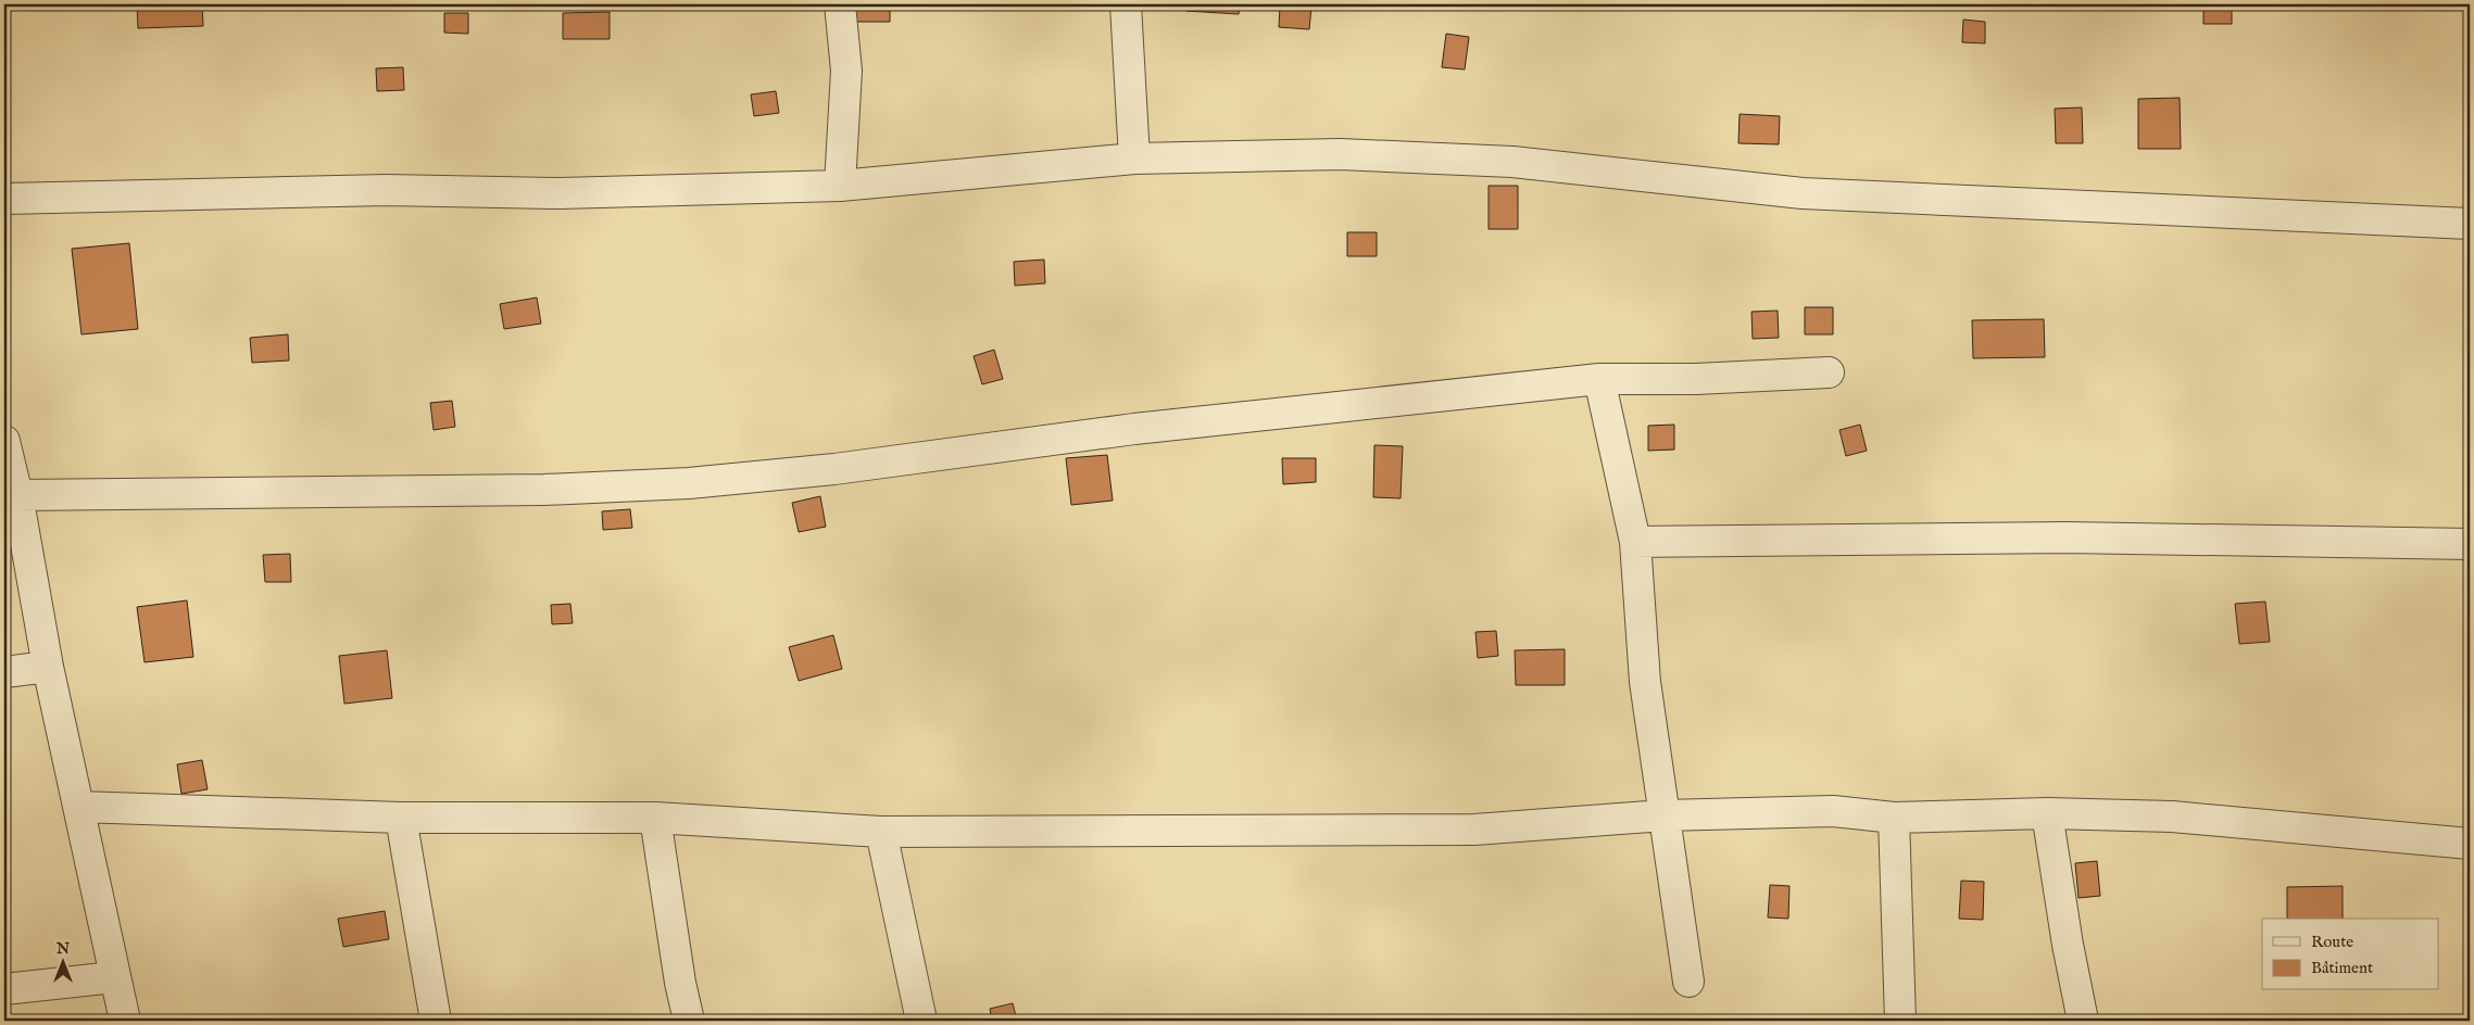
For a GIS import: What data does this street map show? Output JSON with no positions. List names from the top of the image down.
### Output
{
  "legend": ["Route", "Bâtiment"],
  "north": "top"
}
